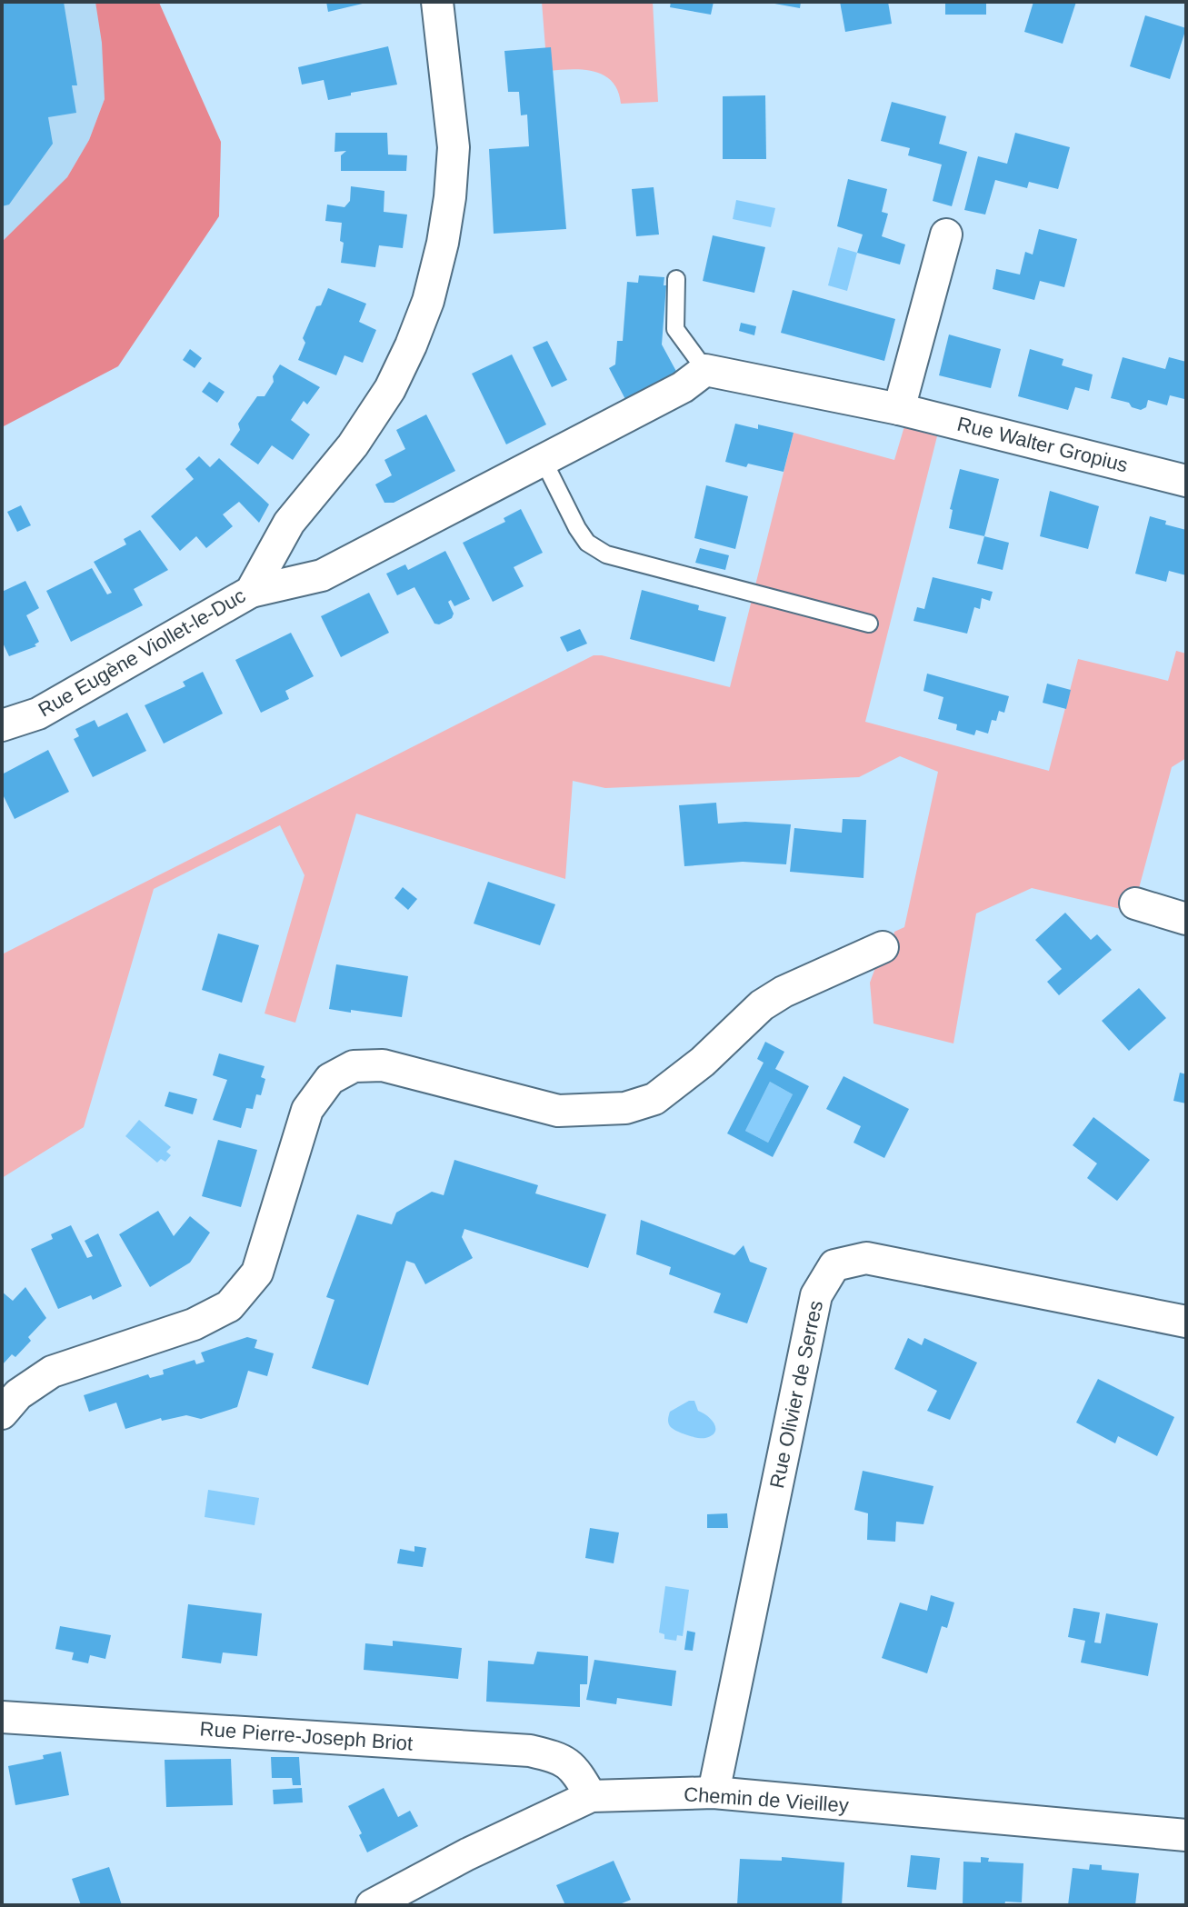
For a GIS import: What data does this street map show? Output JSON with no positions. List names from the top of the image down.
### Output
{
  "streets": {
    "street": [
      "Rue Walter Gropius",
      "Rue Eugène Viollet-le-Duc",
      "Rue Olivier de Serres",
      "Rue Pierre-Joseph Briot",
      "Chemin de Vieilley"
    ]
  },
  "crossings": [
    ["Rue Olivier de Serres", "Chemin de Vieilley"],
    ["Rue Pierre-Joseph Briot", "Chemin de Vieilley"]
  ]
}
